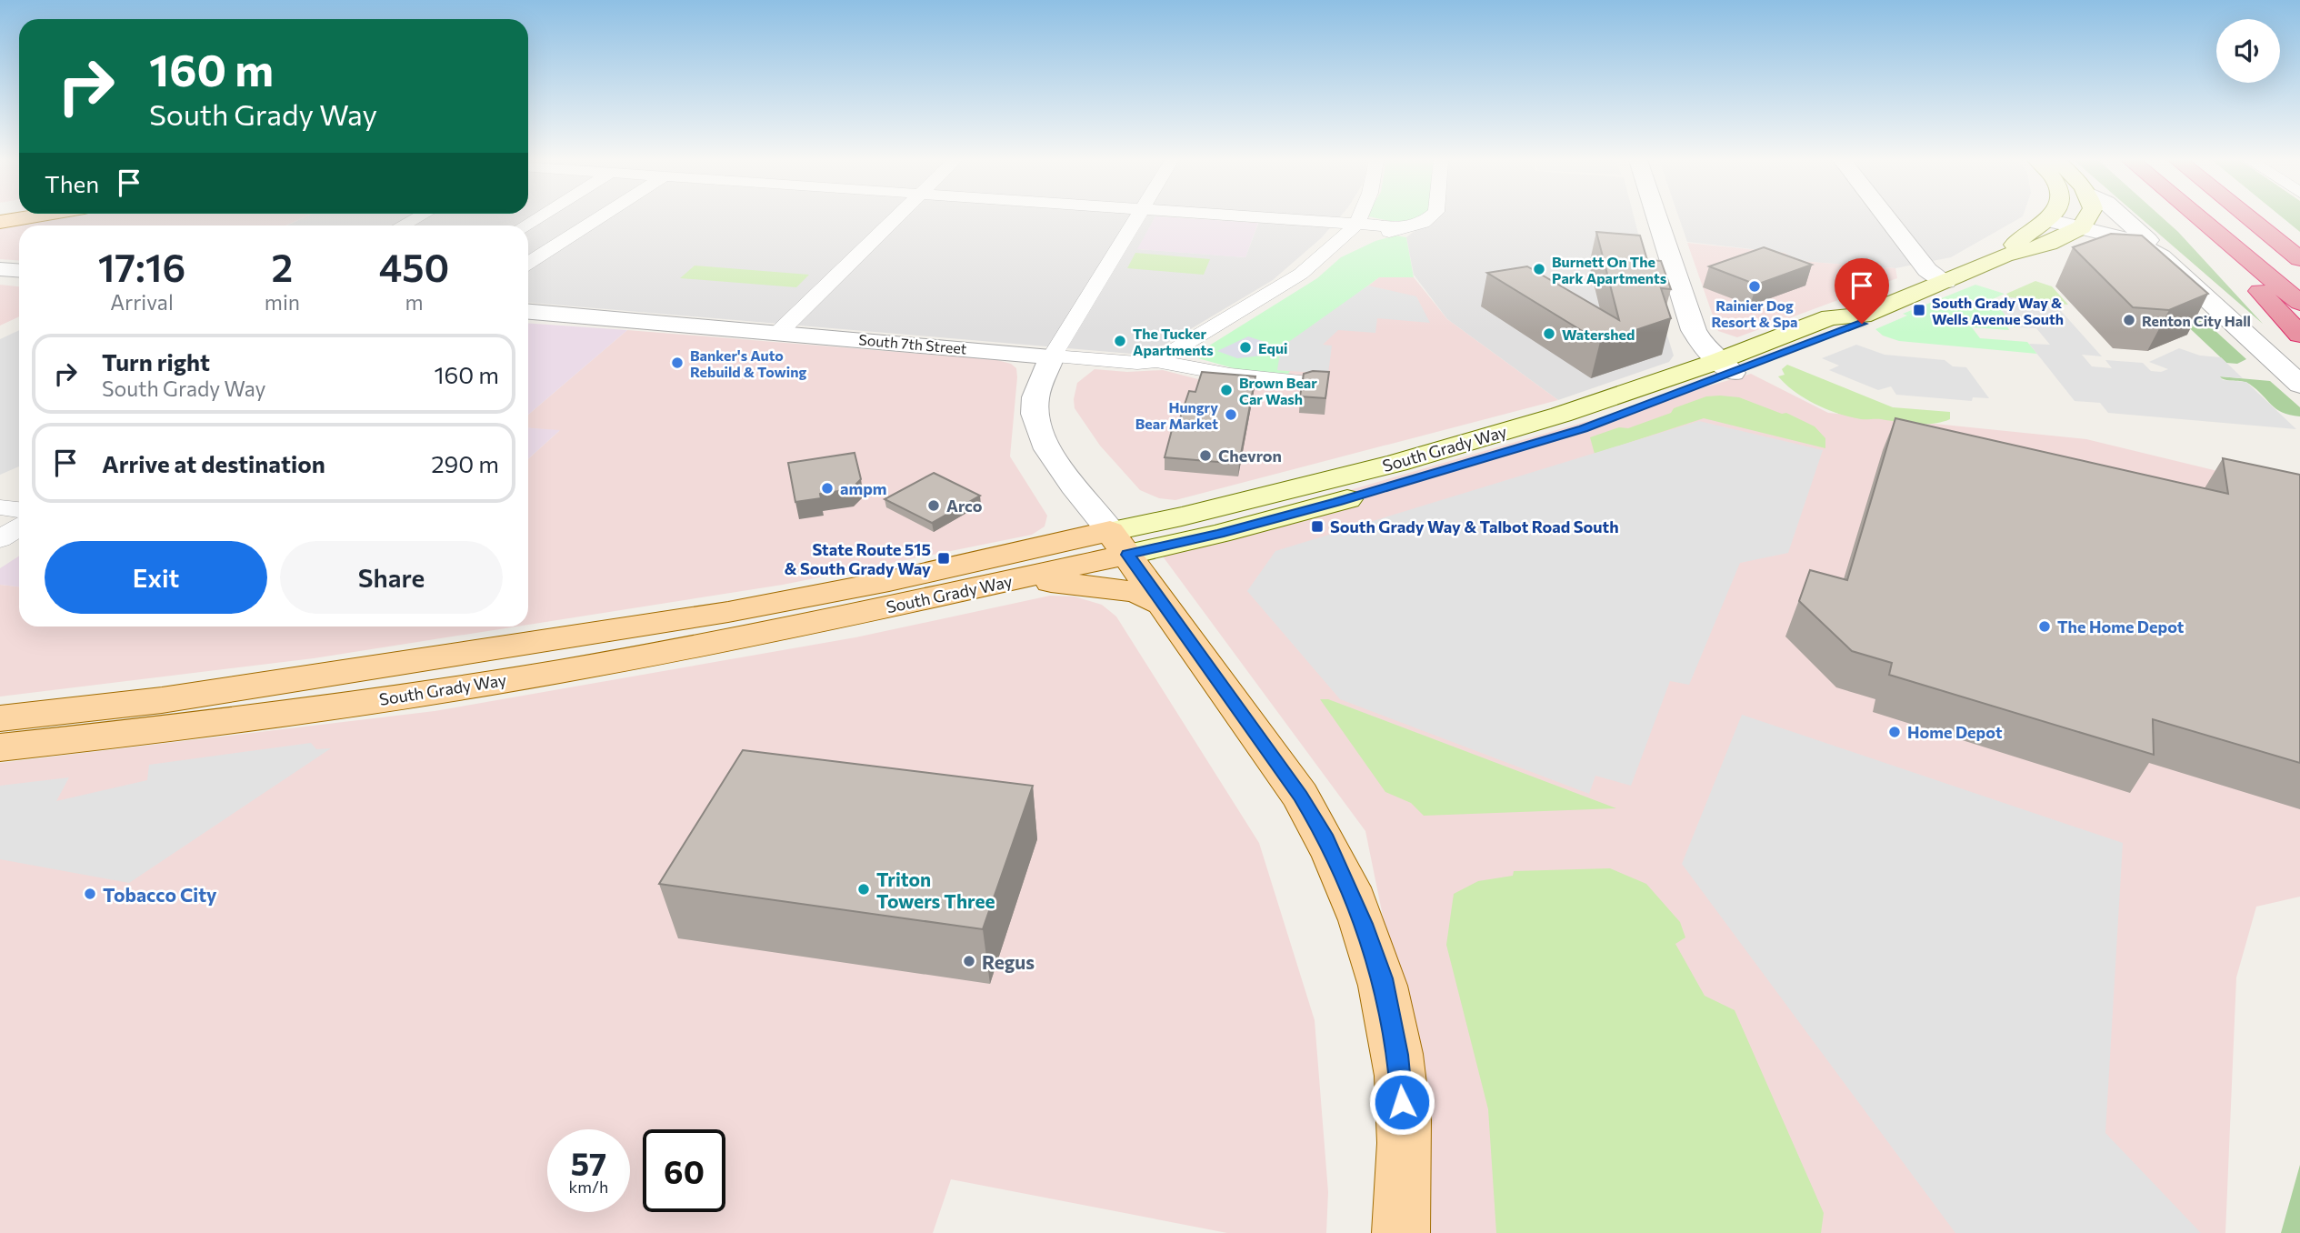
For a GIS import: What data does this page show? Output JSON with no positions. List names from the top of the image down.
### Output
{
  "streets": {
    "main road": ["South Grady Way"],
    "street": ["South 7th Street"]
  },
  "places": {
    "other": [
      "Burnett On The Park Apartments",
      "Rainier Dog Resort & Spa",
      "Renton City Hall",
      "Watershed",
      "The Tucker Apartments",
      "Equi",
      "Banker's Auto Rebuild & Towing",
      "Brown Bear Car Wash",
      "Hungry Bear Market",
      "Chevron",
      "ampm",
      "Arco",
      "The Home Depot",
      "Home Depot",
      "Triton Towers Three",
      "Tobacco City",
      "Regus"
    ],
    "transit": ["South Grady Way & Wells Avenue South", "South Grady Way & Talbot Road South", "State Route 515 & South Grady Way"]
  },
  "page": {
    "turn": ["160 m", "South Grady Way"],
    "then": "Then",
    "eta": [
      "17:16",
      "Arrival",
      "2",
      "min",
      "450",
      "m"
    ],
    "list": [
      {
        "name": "Turn right",
        "note": "South Grady Way",
        "value": "160 m"
      },
      {
        "name": "Arrive at destination",
        "value": "290 m"
      }
    ],
    "buttons": ["Exit", "Share"],
    "speed": "57 km/h",
    "limit": "60"
  }
}
